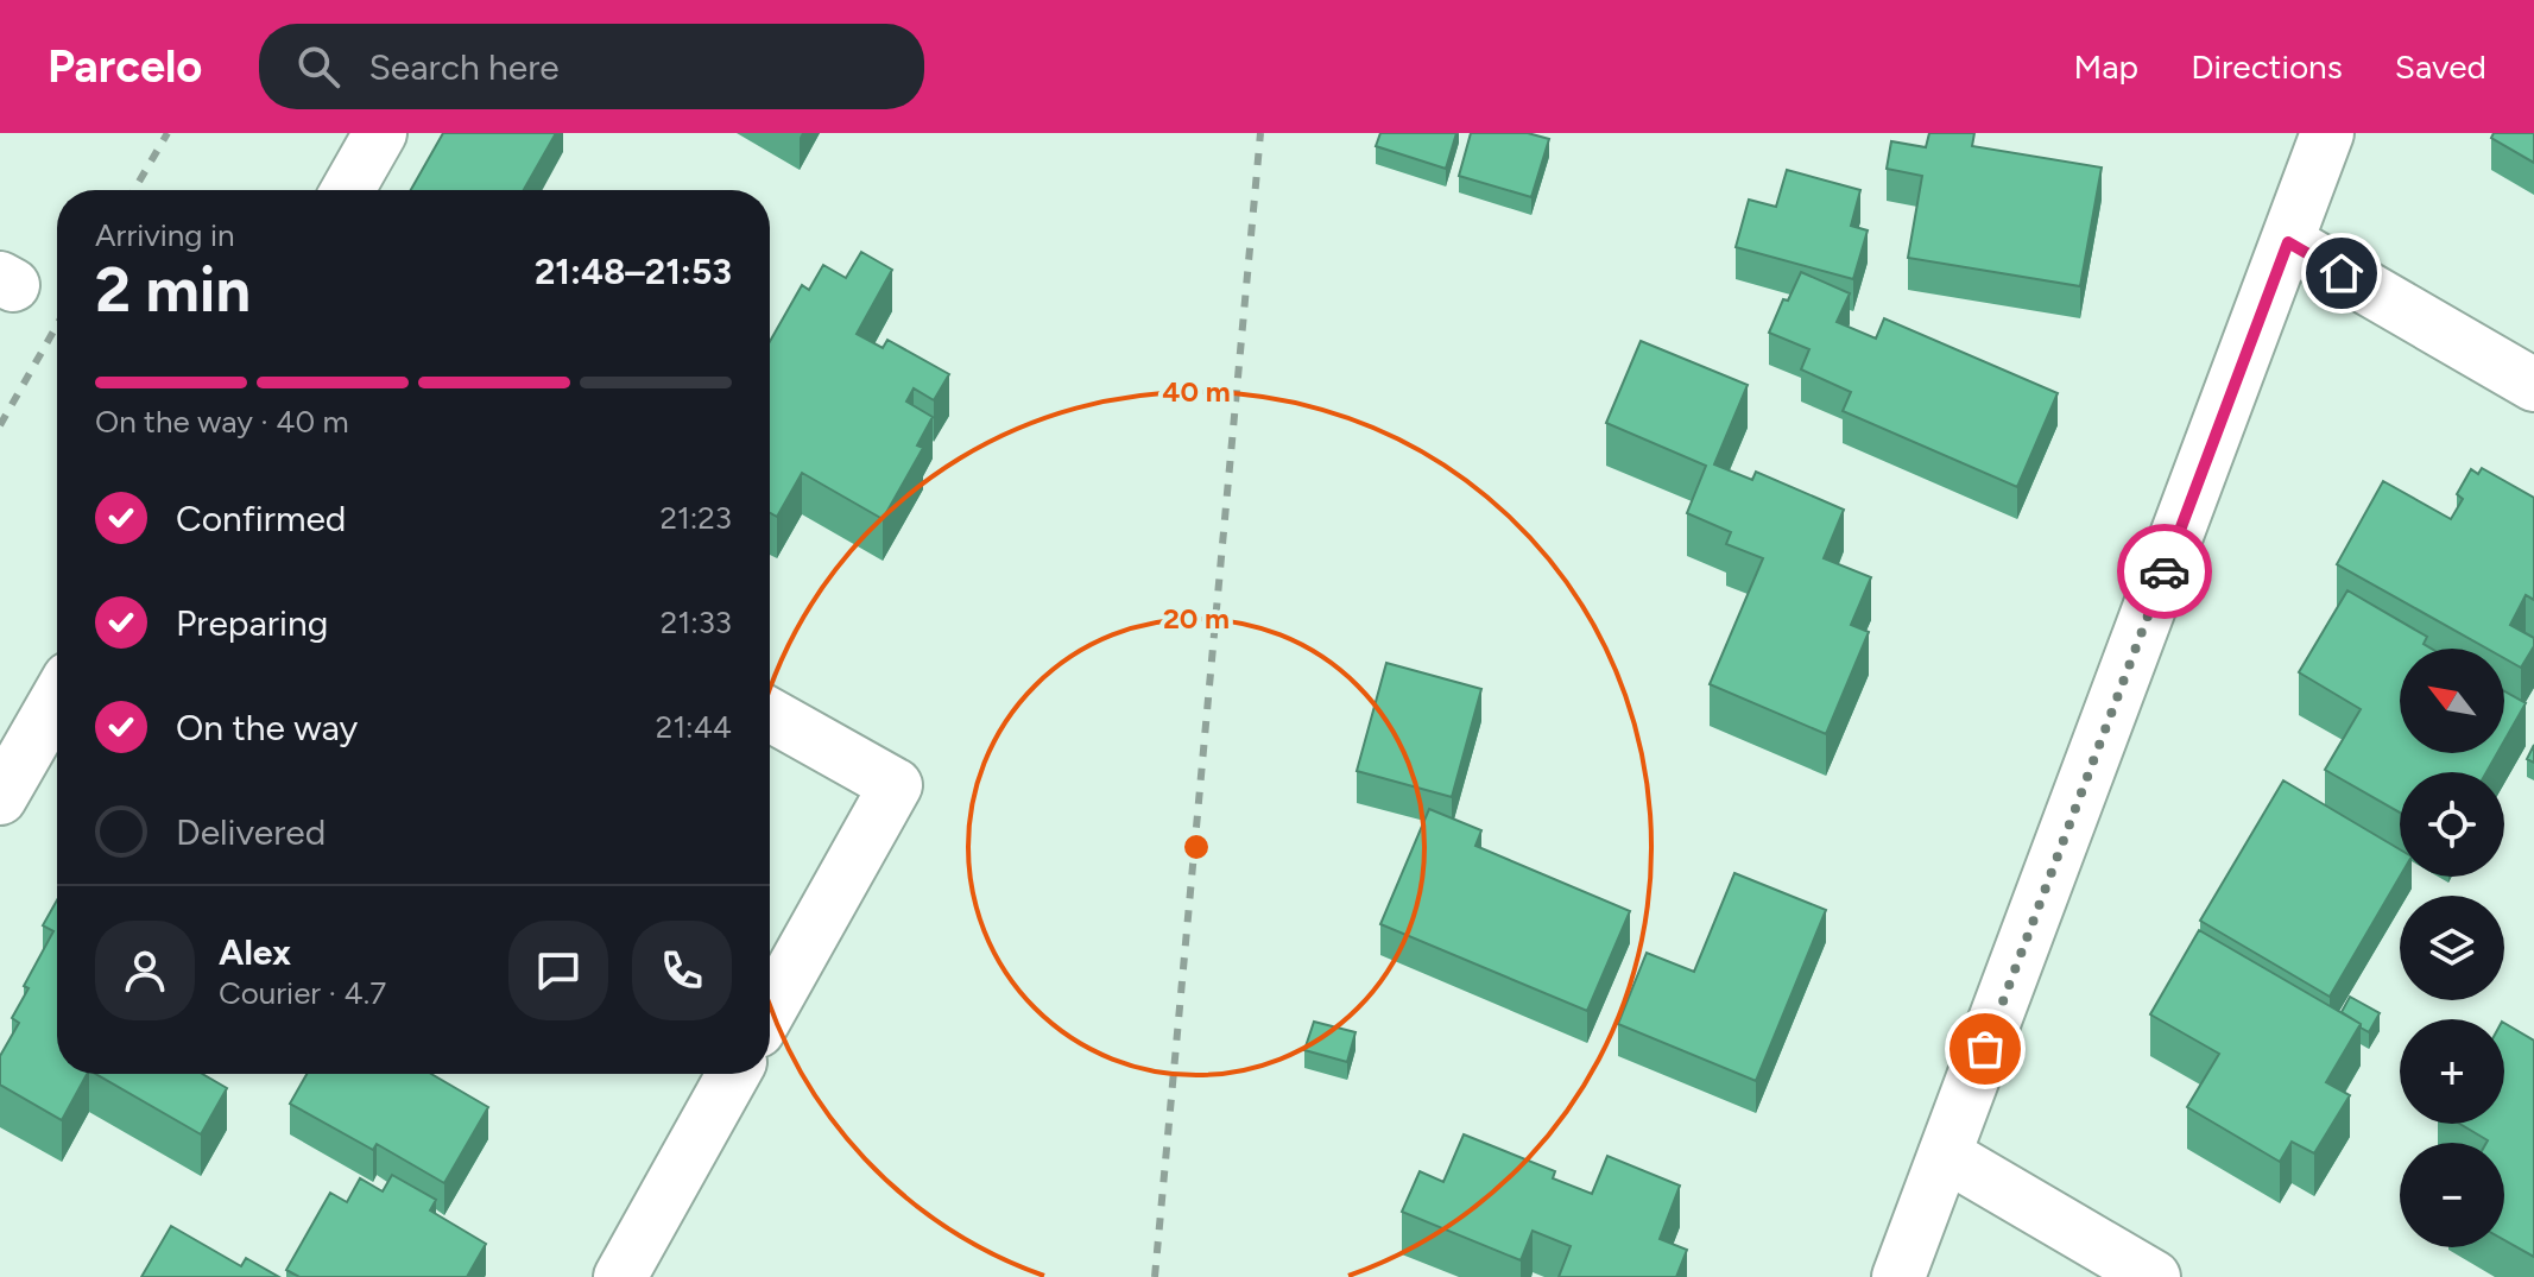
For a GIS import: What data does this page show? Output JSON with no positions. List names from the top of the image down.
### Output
{
  "north": "top left",
  "page": {
    "header": "Parcelo",
    "search": "Search here",
    "nav": ["Map", "Directions", "Saved"],
    "heading": ["2 min", "Arriving in", "21:48–21:53"],
    "panel": ["Alex", "Courier · 4.7"],
    "bar": "On the way · 40 m",
    "list": [
      ["Confirmed", "21:23"],
      ["Preparing", "21:33"],
      ["On the way", "21:44"],
      "Delivered"
    ],
    "map_buttons": ["+", "−"]
  },
  "rings": ["40 m", "20 m"]
}
